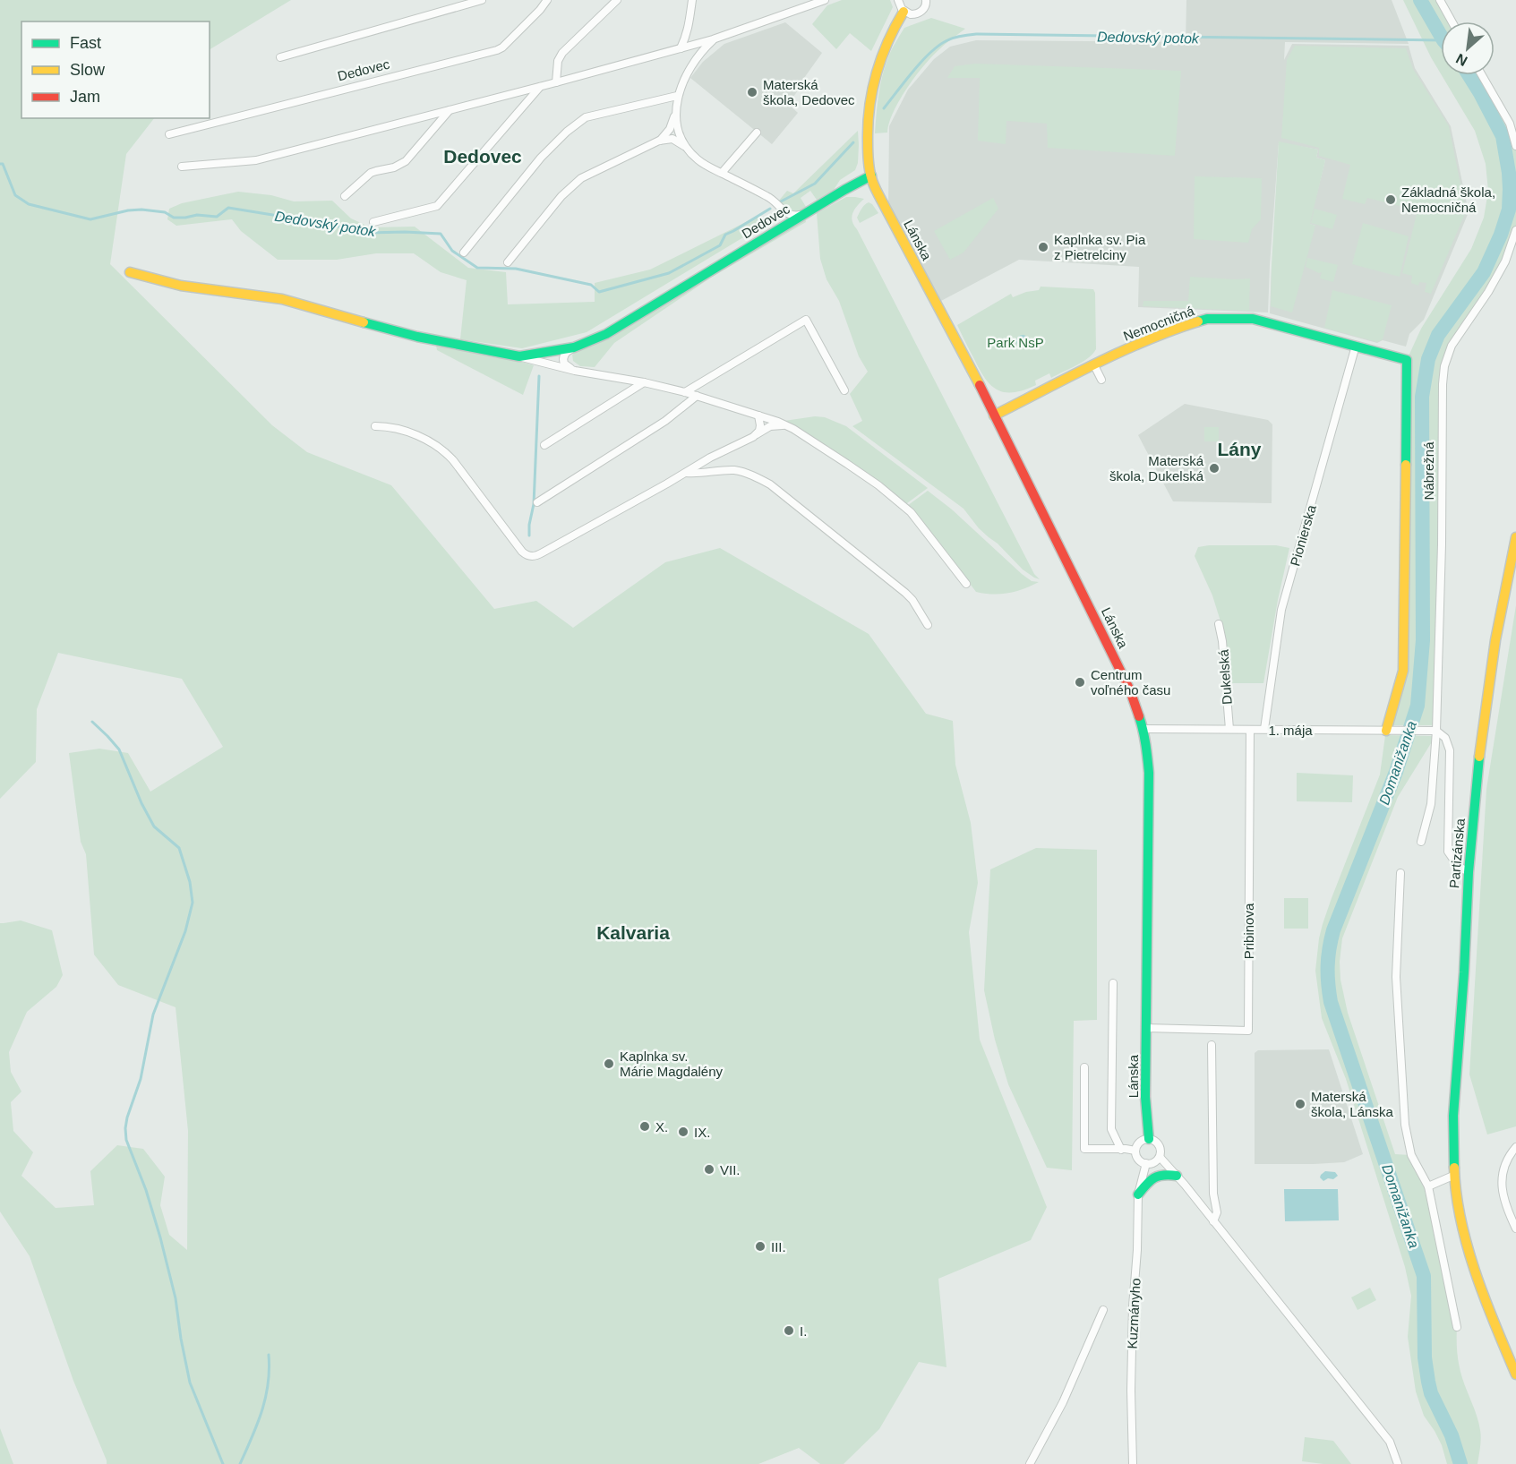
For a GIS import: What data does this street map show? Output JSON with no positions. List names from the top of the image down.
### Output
{
  "streets": {
    "street": [
      "Dedovec",
      "Lánska",
      "Nemocničná",
      "Nábrežná",
      "Pionierska",
      "Dukelská",
      "1. mája",
      "Partizánska",
      "Pribinova",
      "Kuzmányho"
    ]
  },
  "crossings": [
    ["Dedovec", "Lánska"],
    ["Lánska", "Nemocničná"],
    ["Lánska", "1. mája"],
    ["Lánska", "Pribinova"],
    ["Lánska", "Kuzmányho"],
    ["Nemocničná", "Nábrežná"],
    ["Nemocničná", "Pionierska"],
    ["Nábrežná", "1. mája"],
    ["Pionierska", "1. mája"],
    ["Dukelská", "1. mája"],
    ["1. mája", "Pribinova"]
  ],
  "districts": ["Dedovec", "Lány", "Kalvaria"],
  "water": ["Dedovský potok", "Domanižanka"],
  "parks": ["Park NsP"],
  "places": [
    "Materská škola, Dedovec",
    "Základná škola, Nemocničná",
    "Kaplnka sv. Pia z Pietrelciny",
    "Materská škola, Dukelská",
    "Centrum voľného času",
    "Kaplnka sv. Márie Magdalény",
    "Materská škola, Lánska",
    "X.",
    "IX.",
    "VII.",
    "III.",
    "I."
  ],
  "legend": ["Fast", "Slow", "Jam"],
  "north": "bottom left"
}
